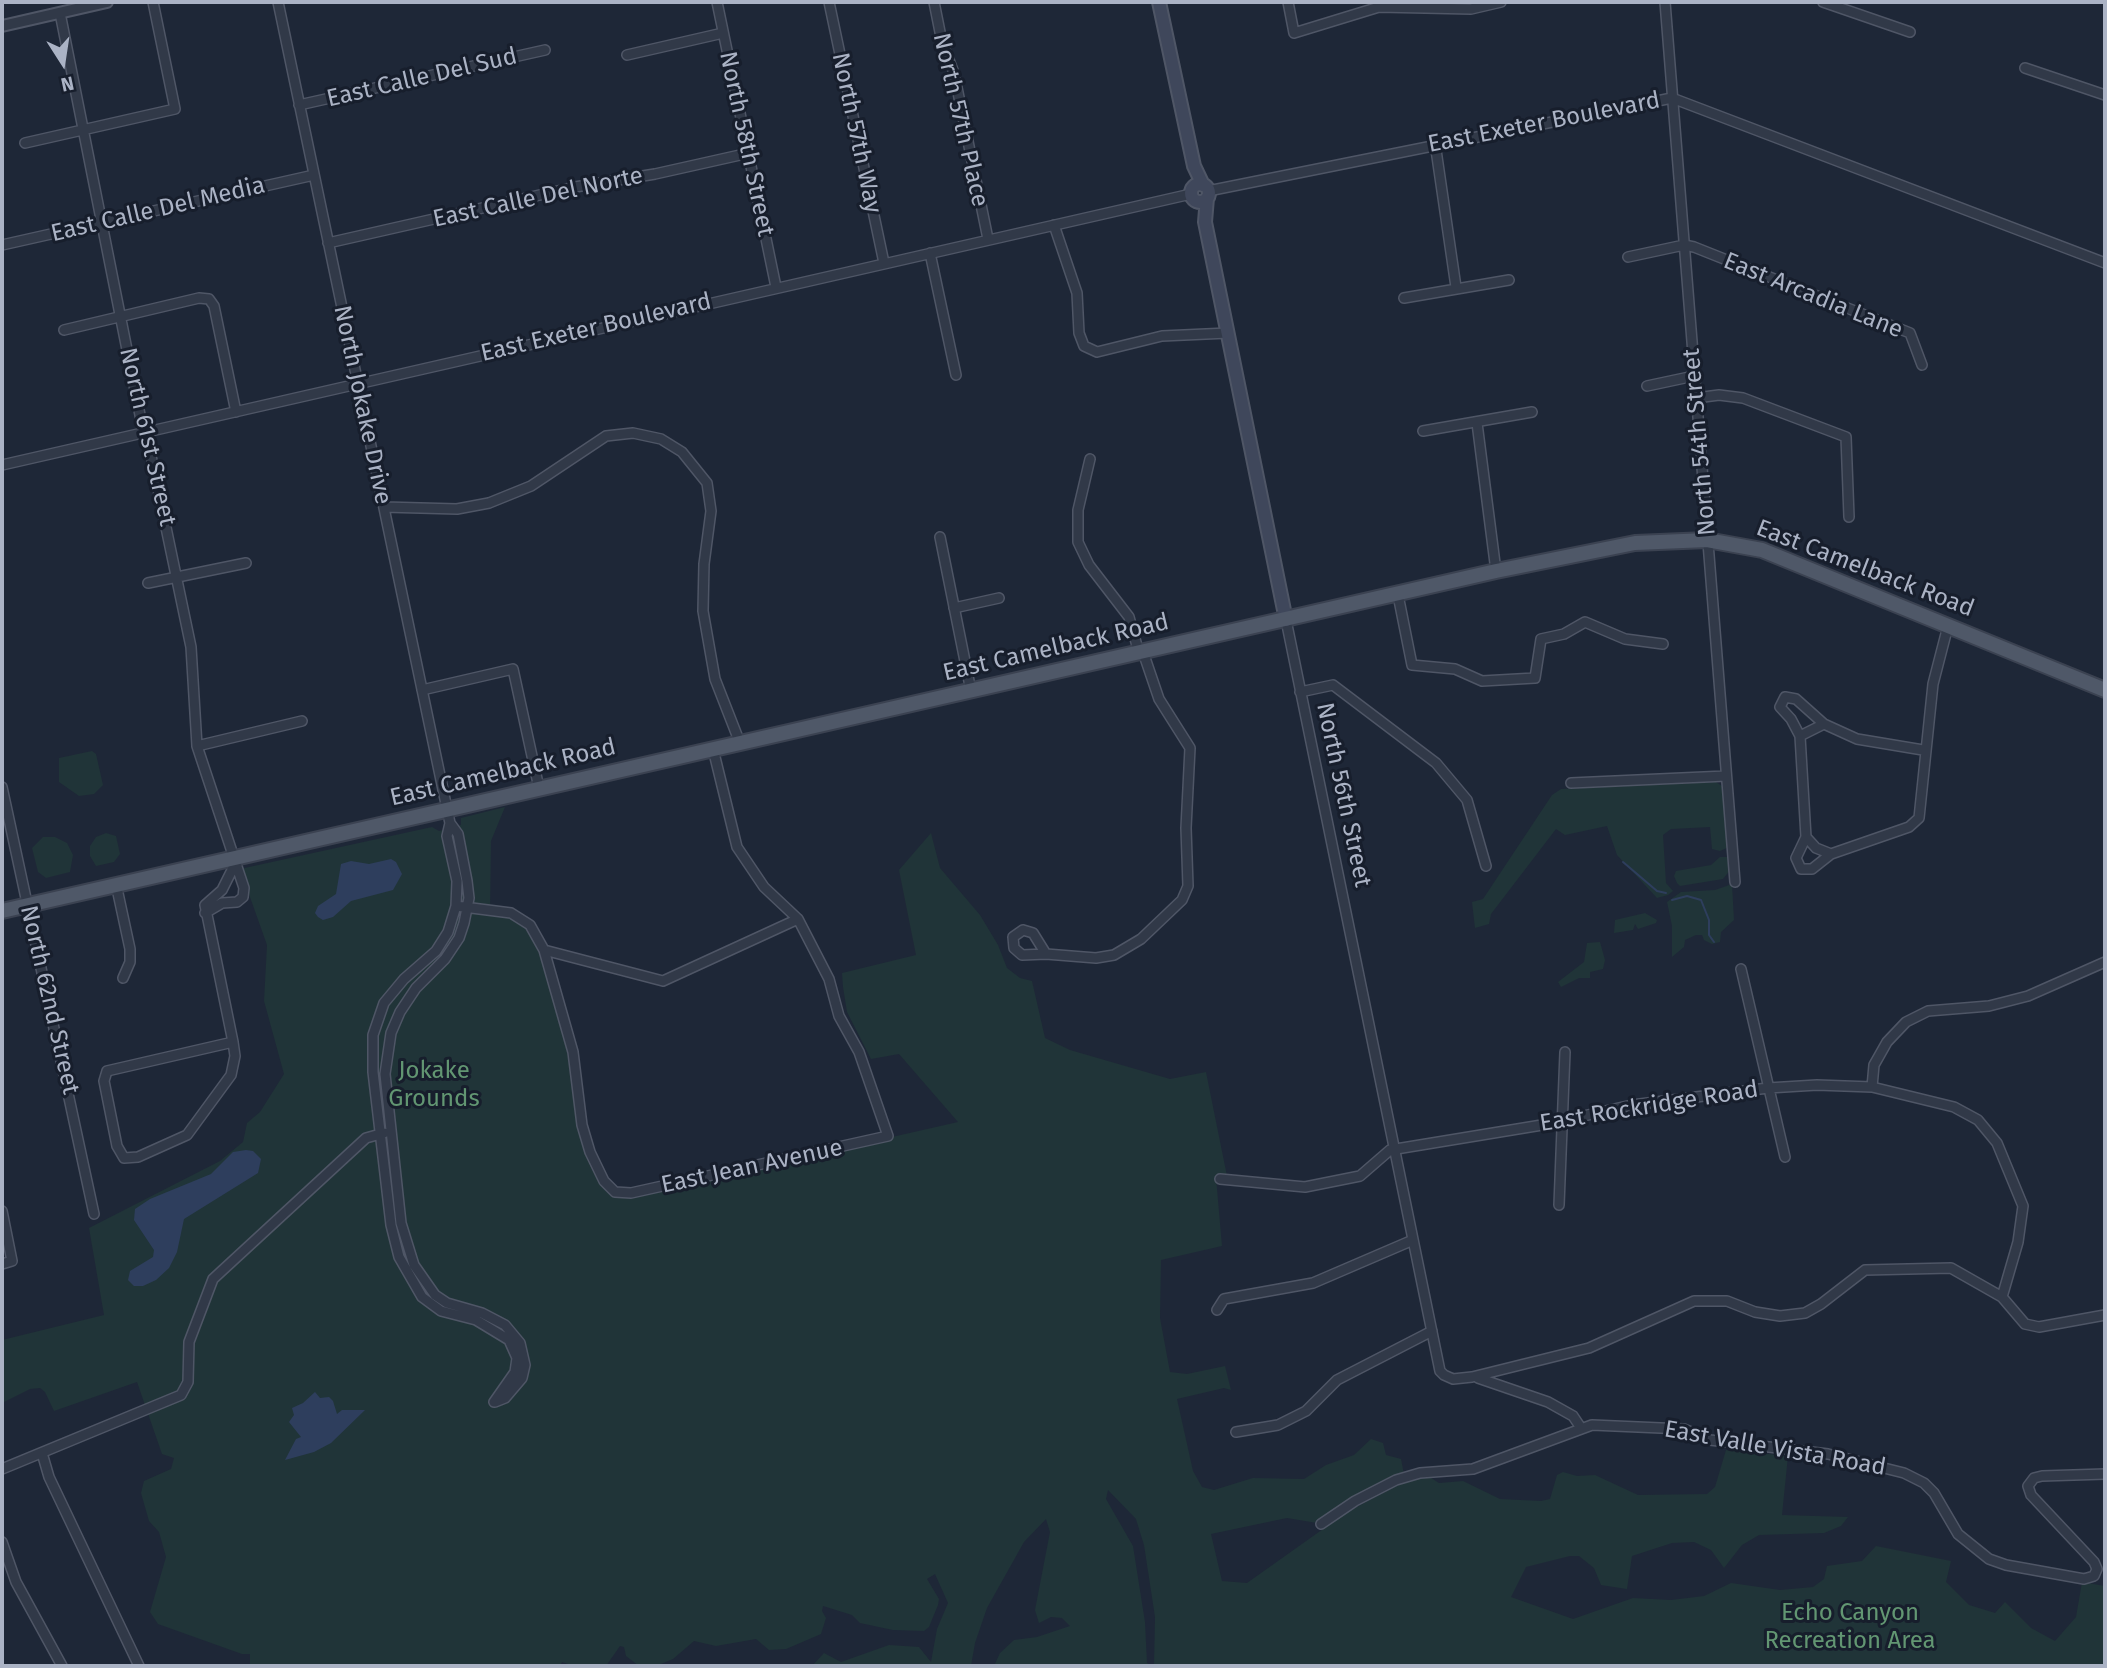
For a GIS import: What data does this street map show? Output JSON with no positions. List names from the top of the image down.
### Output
{
  "streets": {
    "main road": ["East Camelback Road", "North 56th Street"],
    "street": [
      "East Calle Del Sud",
      "North 57th Place",
      "East Exeter Boulevard",
      "North 57th Way",
      "North 58th Street",
      "East Calle Del Norte",
      "East Calle Del Media",
      "East Arcadia Lane",
      "North Jokake Drive",
      "North 61st Street",
      "North 54th Street",
      "North 62nd Street",
      "East Rockridge Road",
      "East Jean Avenue",
      "East Valle Vista Road"
    ]
  },
  "crossings": [
    ["East Calle Del Sud", "North Jokake Drive"],
    ["North 57th Place", "East Exeter Boulevard"],
    ["East Exeter Boulevard", "North 57th Way"],
    ["East Exeter Boulevard", "North 58th Street"],
    ["East Exeter Boulevard", "North Jokake Drive"],
    ["East Exeter Boulevard", "North 61st Street"],
    ["East Exeter Boulevard", "North 54th Street"],
    ["East Exeter Boulevard", "North 56th Street"],
    ["North 58th Street", "East Calle Del Norte"],
    ["East Calle Del Norte", "North Jokake Drive"],
    ["East Calle Del Media", "North Jokake Drive"],
    ["East Calle Del Media", "North 61st Street"],
    ["East Arcadia Lane", "North 54th Street"],
    ["North Jokake Drive", "East Camelback Road"],
    ["North 61st Street", "East Camelback Road"],
    ["North 54th Street", "East Camelback Road"],
    ["East Camelback Road", "North 56th Street"],
    ["East Camelback Road", "North 62nd Street"],
    ["North 56th Street", "East Rockridge Road"]
  ],
  "parks": ["Jokake Grounds", "Echo Canyon Recreation Area"],
  "north": "bottom"
}
